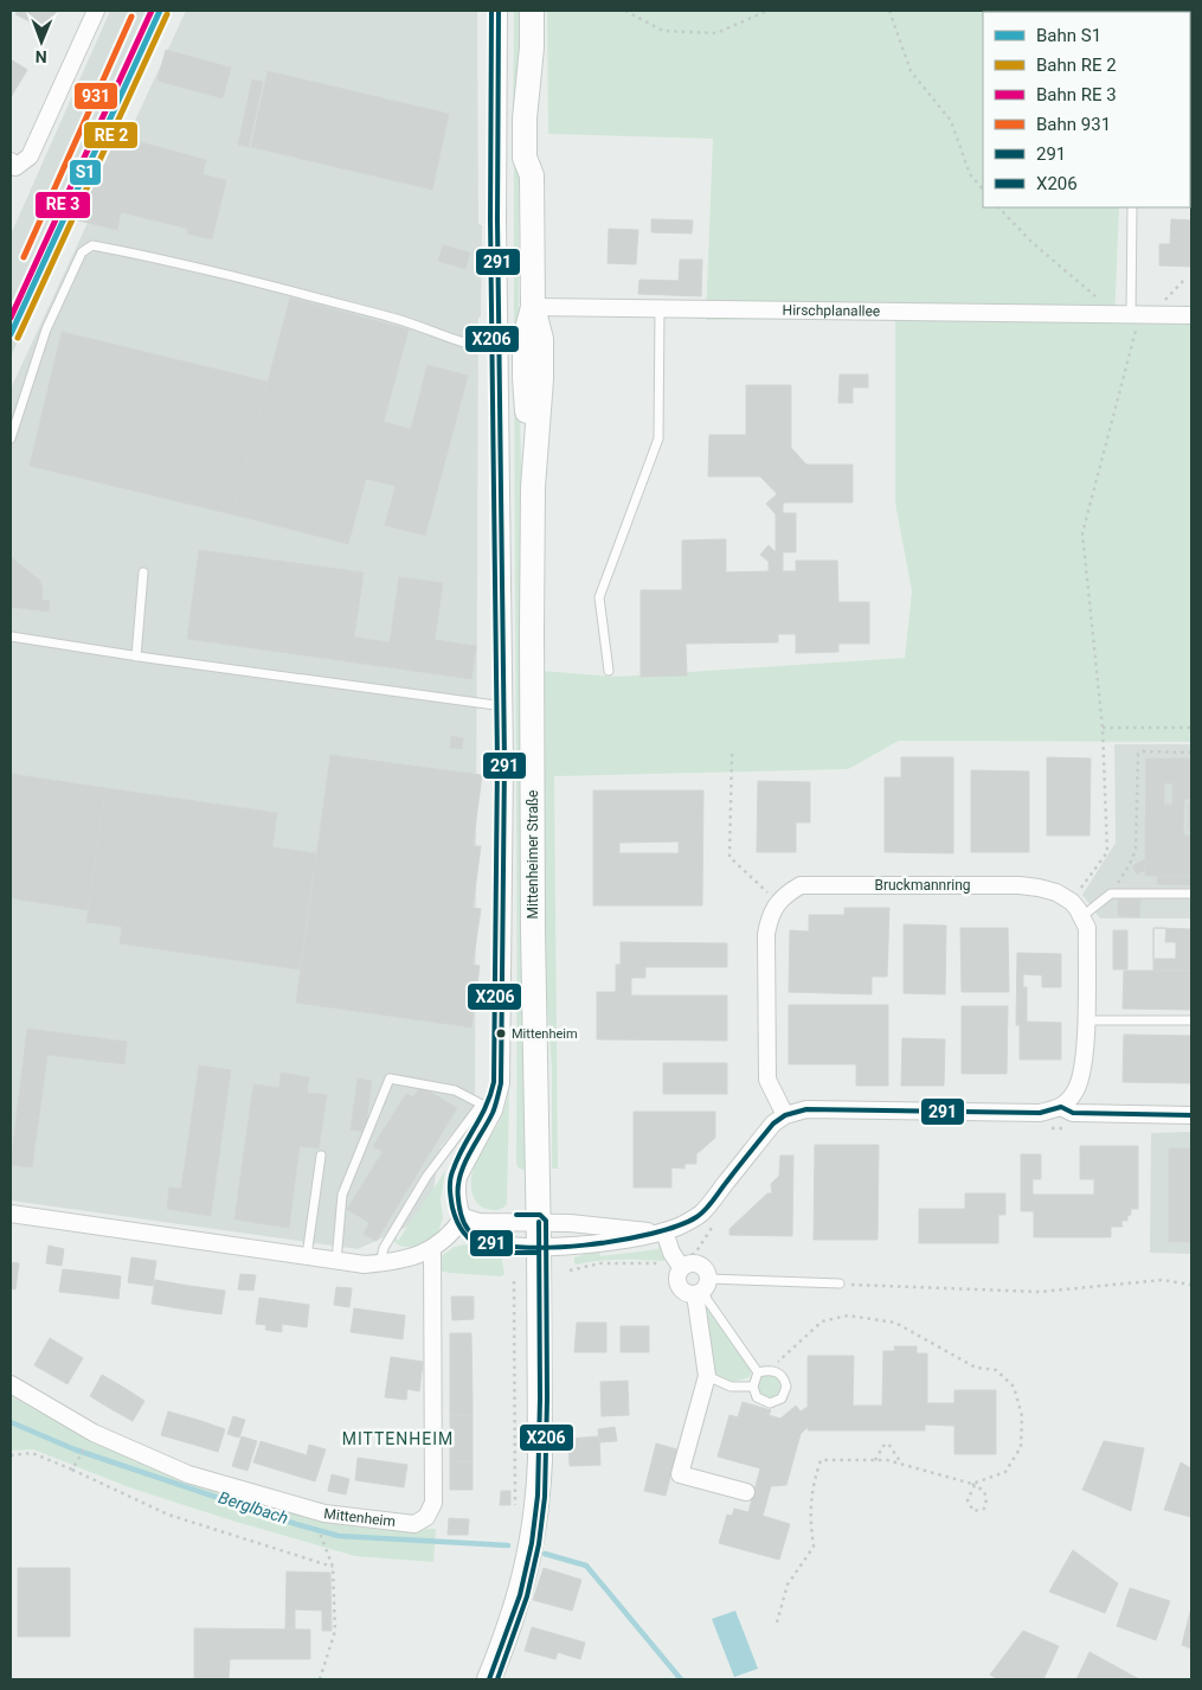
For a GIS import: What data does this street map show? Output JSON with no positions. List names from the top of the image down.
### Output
{
  "streets": {
    "main road": ["Mittenheimer Straße"],
    "street": ["Hirschplanallee", "Bruckmannring", "Mittenheim"]
  },
  "crossings": [
    ["Hirschplanallee", "Mittenheimer Straße"]
  ],
  "districts": ["MITTENHEIM"],
  "water": ["Berglbach"],
  "places": ["Mittenheim"],
  "lines": [
    "rail line S1",
    "transit line 291",
    "transit line X206",
    "rail line 931"
  ],
  "legend": [
    "Bahn S1",
    "Bahn RE 2",
    "Bahn RE 3",
    "Bahn 931",
    "291",
    "X206"
  ],
  "north": "bottom"
}
